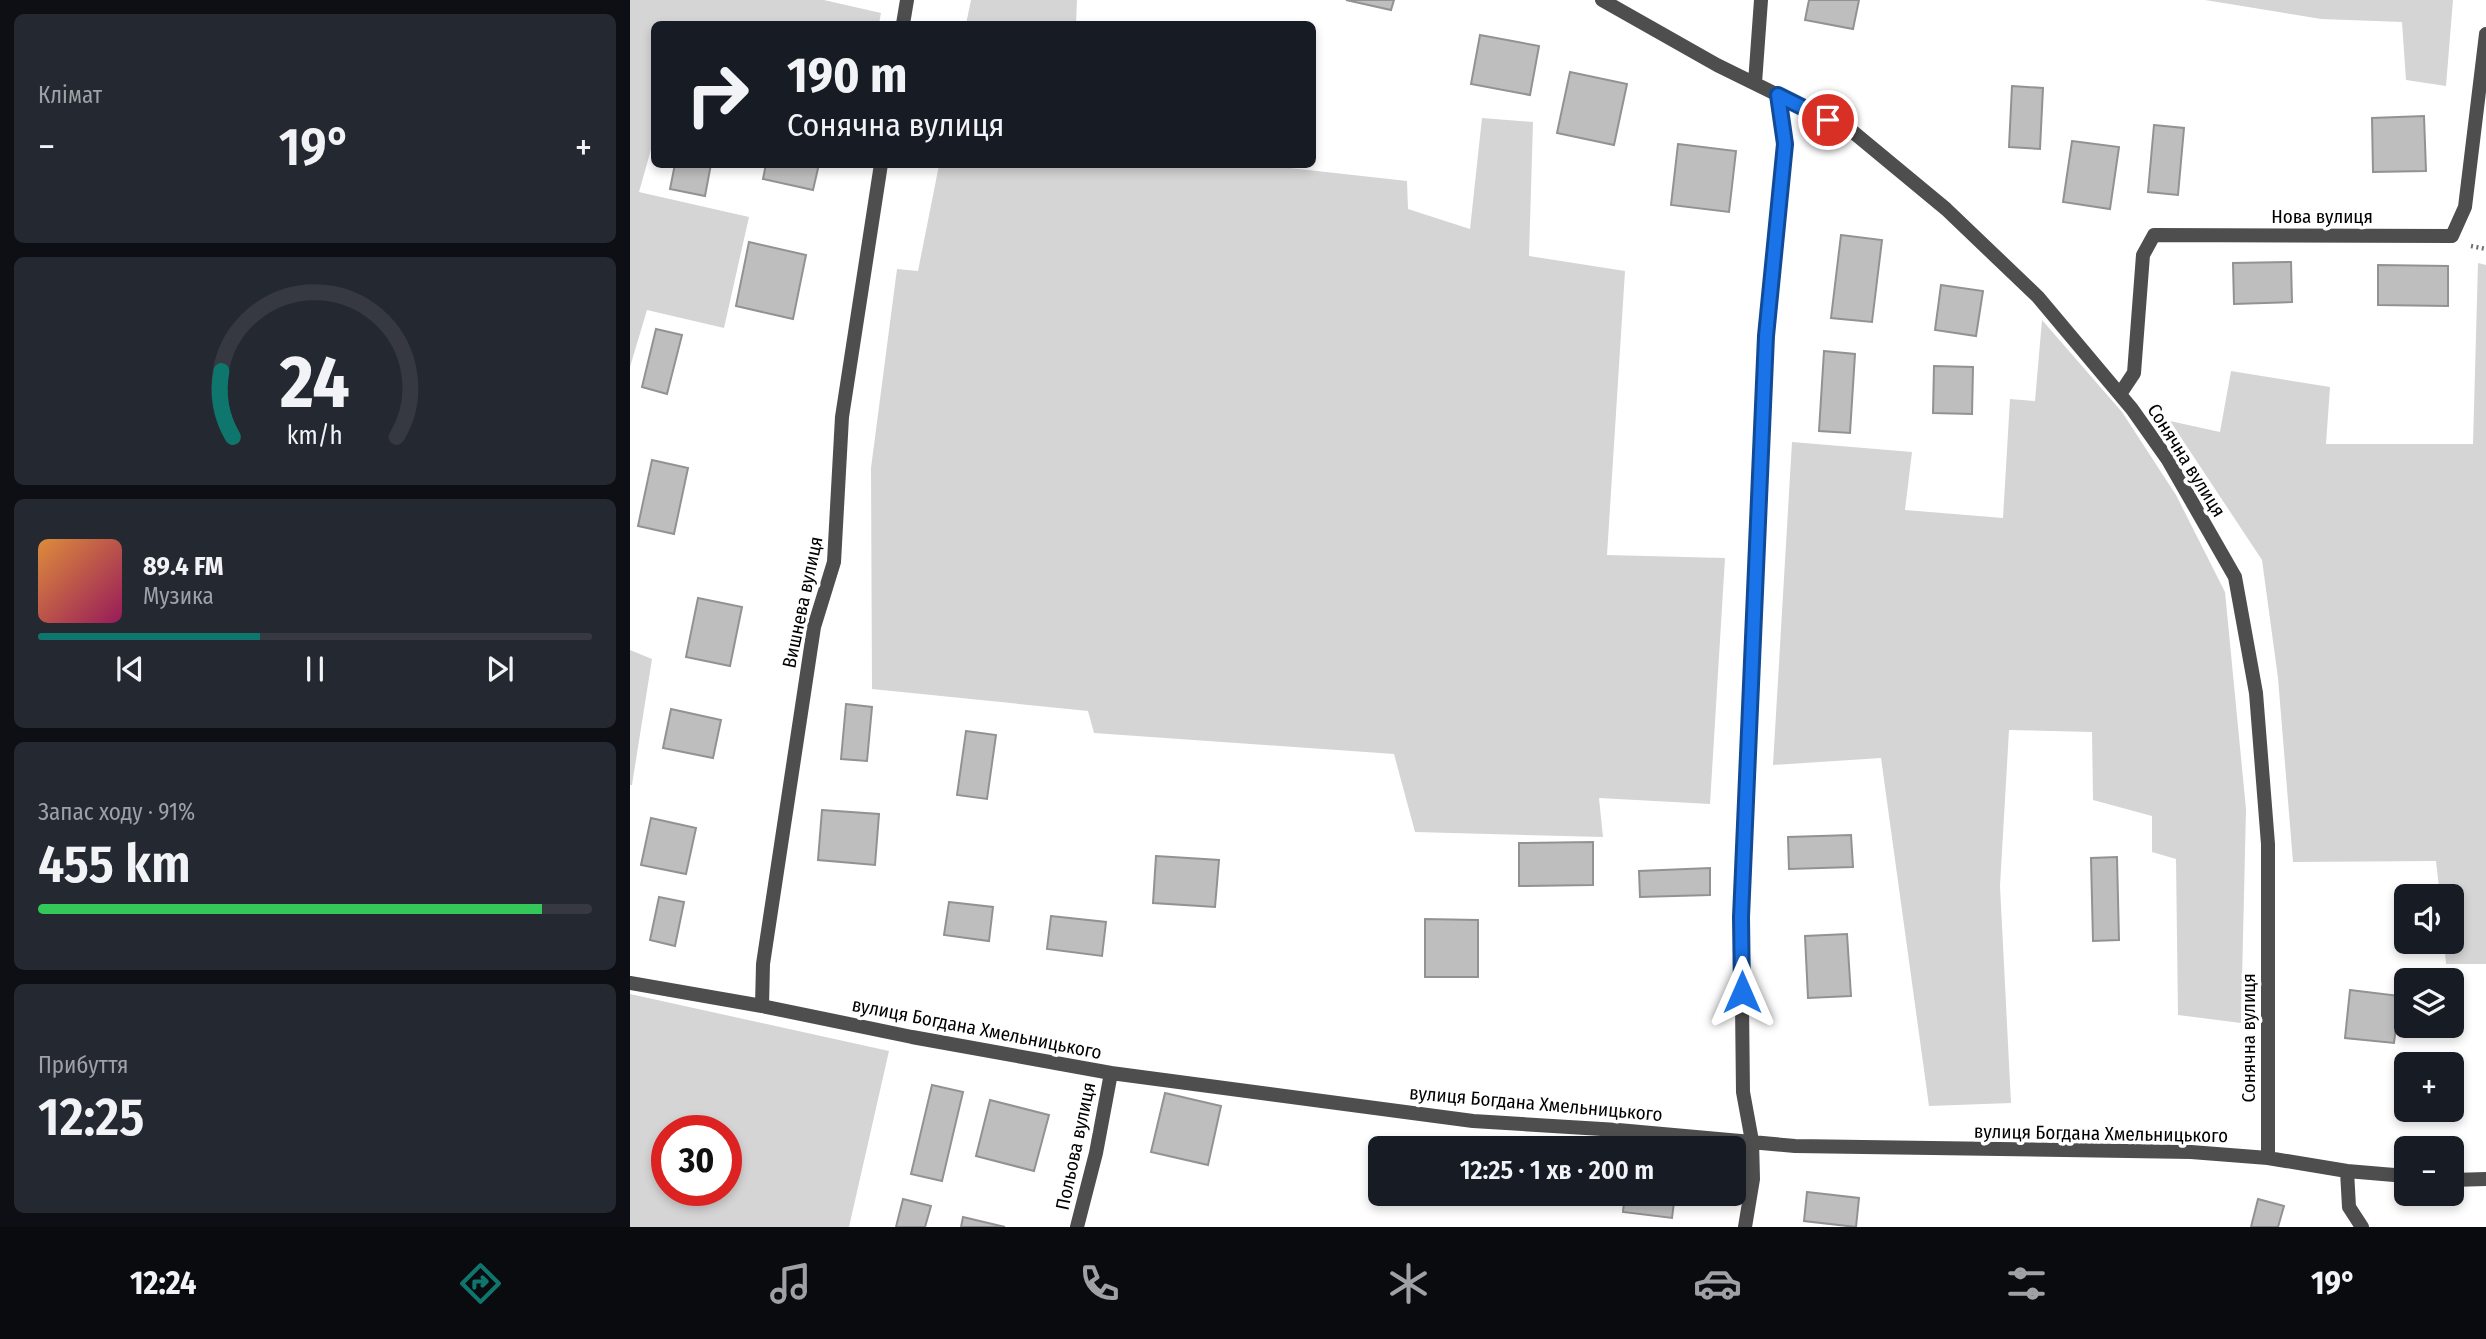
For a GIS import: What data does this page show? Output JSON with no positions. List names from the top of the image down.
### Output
{
  "streets": {
    "street": [
      "Нова вулиця",
      "Сонячна вулиця",
      "Вишнева вулиця",
      "вулиця Богдана Хмельницького",
      "Польова вулиця"
    ]
  },
  "crossings": [
    ["Нова вулиця", "Сонячна вулиця"],
    ["Сонячна вулиця", "вулиця Богдана Хмельницького"],
    ["Вишнева вулиця", "вулиця Богдана Хмельницького"],
    ["вулиця Богдана Хмельницького", "Польова вулиця"]
  ],
  "page": {
    "tile": [
      "Клімат",
      ["Запас ходу · 91%", "455 km"],
      ["Прибуття", "12:25"]
    ],
    "turn": ["190 m", "Сонячна вулиця"],
    "heat": ["−", "19°", "+"],
    "song": ["89.4 FM", "Музика"],
    "map_buttons": ["+", "−"],
    "limit": "30",
    "trip": "12:25 · 1 хв · 200 m",
    "tabs": ["12:24", "19°"],
    "gauge": ["24", "km/h"]
  }
}
